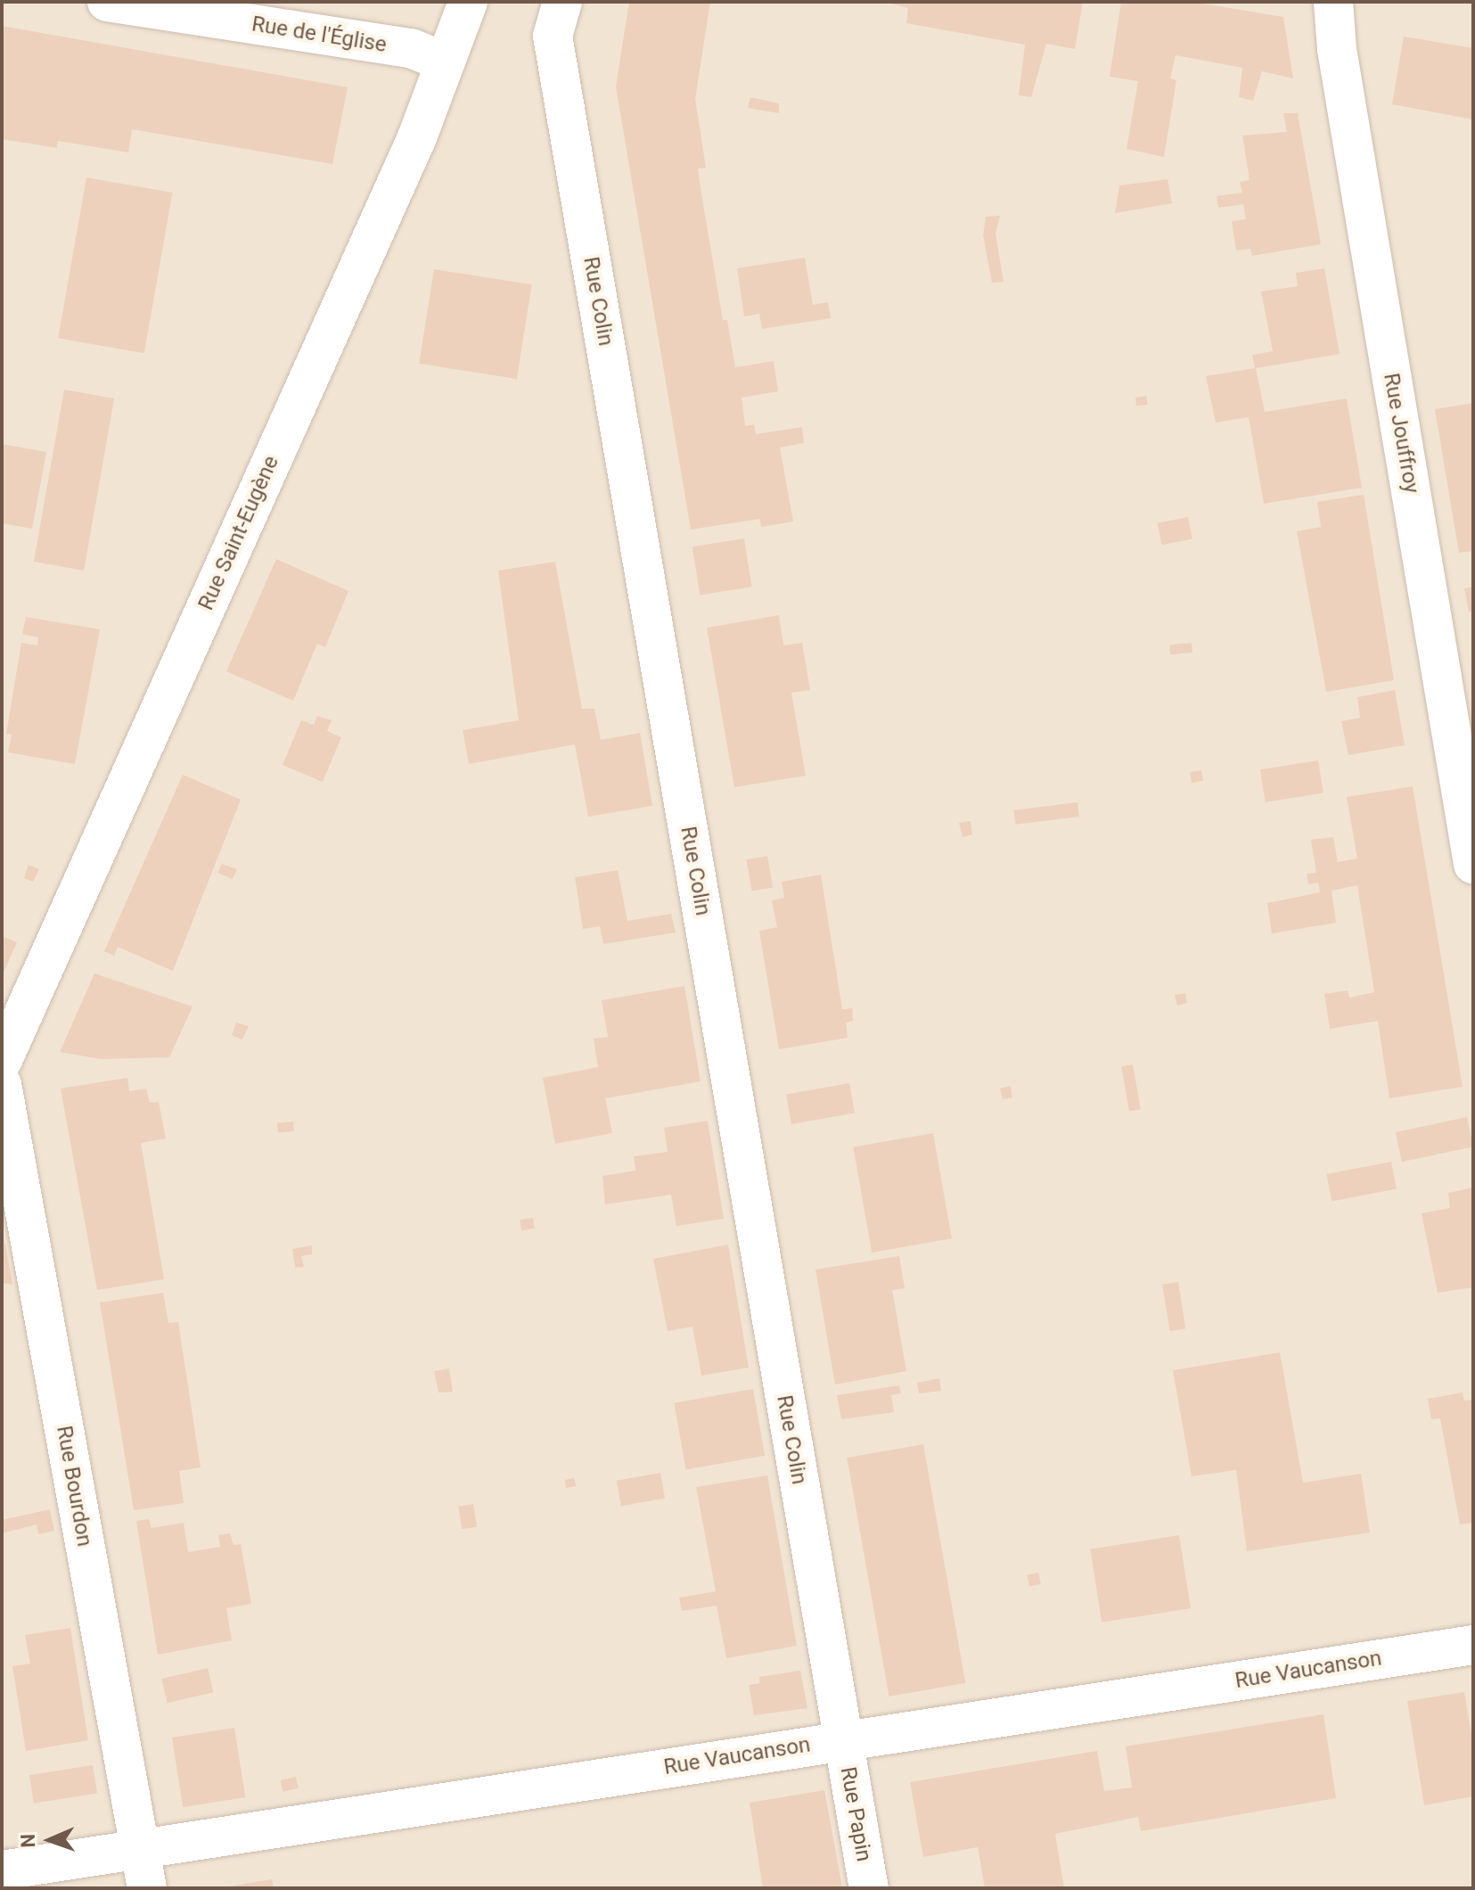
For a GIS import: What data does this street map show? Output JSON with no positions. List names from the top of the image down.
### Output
{
  "streets": {
    "street": [
      "Rue de l'Église",
      "Rue Colin",
      "Rue Jouffroy",
      "Rue Saint-Eugène",
      "Rue Bourdon",
      "Rue Vaucanson",
      "Rue Papin"
    ]
  },
  "crossings": [
    ["Rue de l'Église", "Rue Saint-Eugène"],
    ["Rue Colin", "Rue Vaucanson"],
    ["Rue Colin", "Rue Papin"],
    ["Rue Bourdon", "Rue Vaucanson"],
    ["Rue Vaucanson", "Rue Papin"]
  ],
  "north": "left"
}
